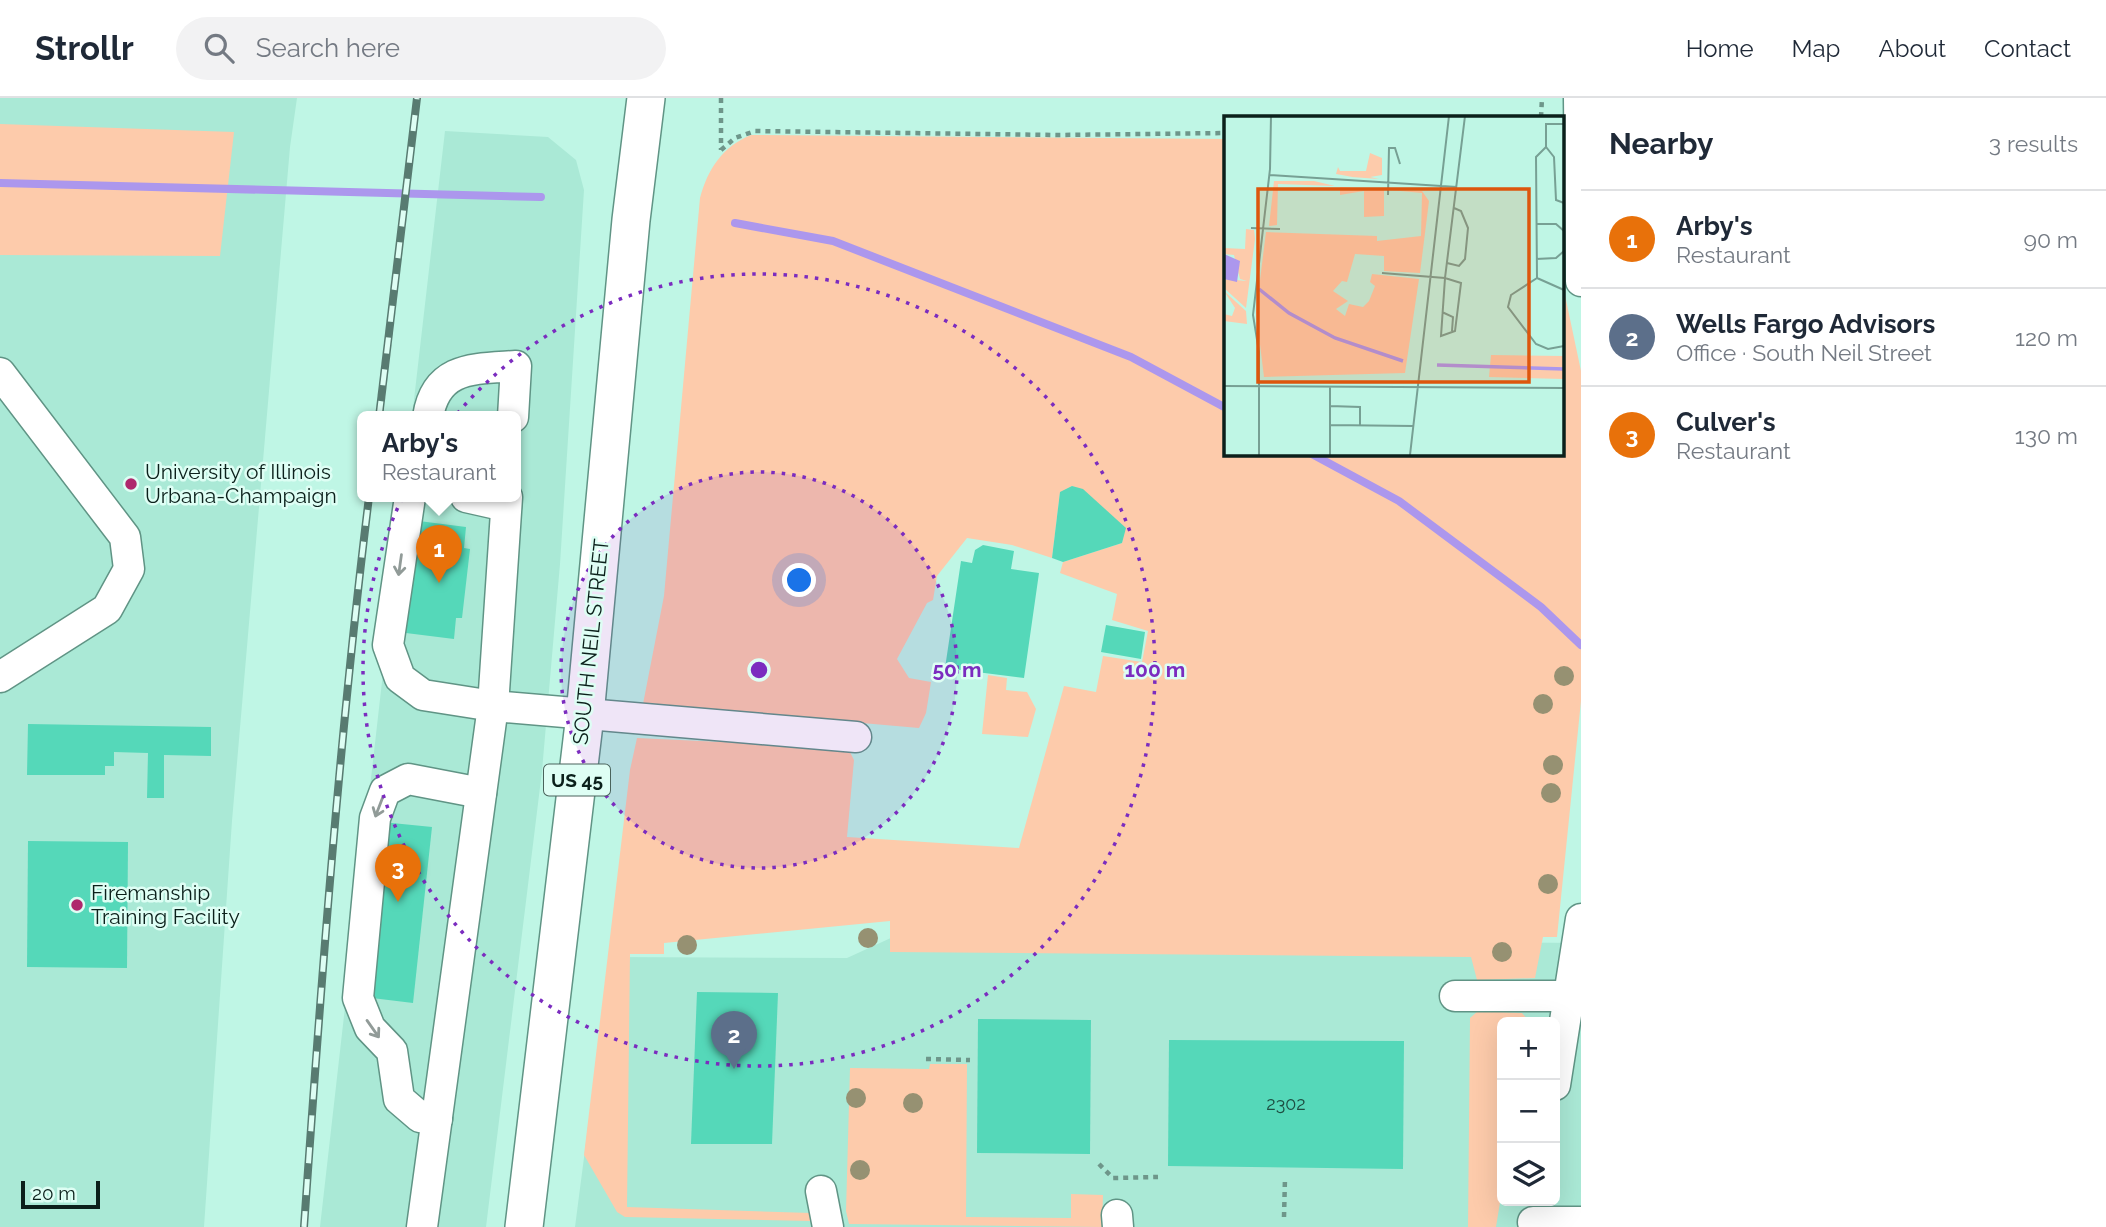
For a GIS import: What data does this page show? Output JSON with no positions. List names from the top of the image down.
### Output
{
  "streets": {
    "main road": ["SOUTH NEIL STREET", "US 45"]
  },
  "places": ["University of Illinois Urbana-Champaign", "Firemanship Training Facility"],
  "house_numbers": ["2302"],
  "scale_bar": "20 m",
  "page": {
    "header": "Strollr",
    "search": "Search here",
    "nav": [
      "Home",
      "Map",
      "About",
      "Contact"
    ],
    "heading": ["Nearby", "3 results"],
    "list": [
      {
        "mark": "1",
        "name": "Arby's",
        "note": "Restaurant",
        "value": "90 m"
      },
      {
        "mark": "2",
        "name": "Wells Fargo Advisors",
        "note": "Office · South Neil Street",
        "value": "120 m"
      },
      {
        "mark": "3",
        "name": "Culver's",
        "note": "Restaurant",
        "value": "130 m"
      }
    ],
    "popup": ["Arby's", "Restaurant"],
    "pins": ["1", "3", "2"],
    "map_buttons": ["+", "−"],
    "scale": "20 m"
  },
  "rings": ["50 m", "100 m"]
}
